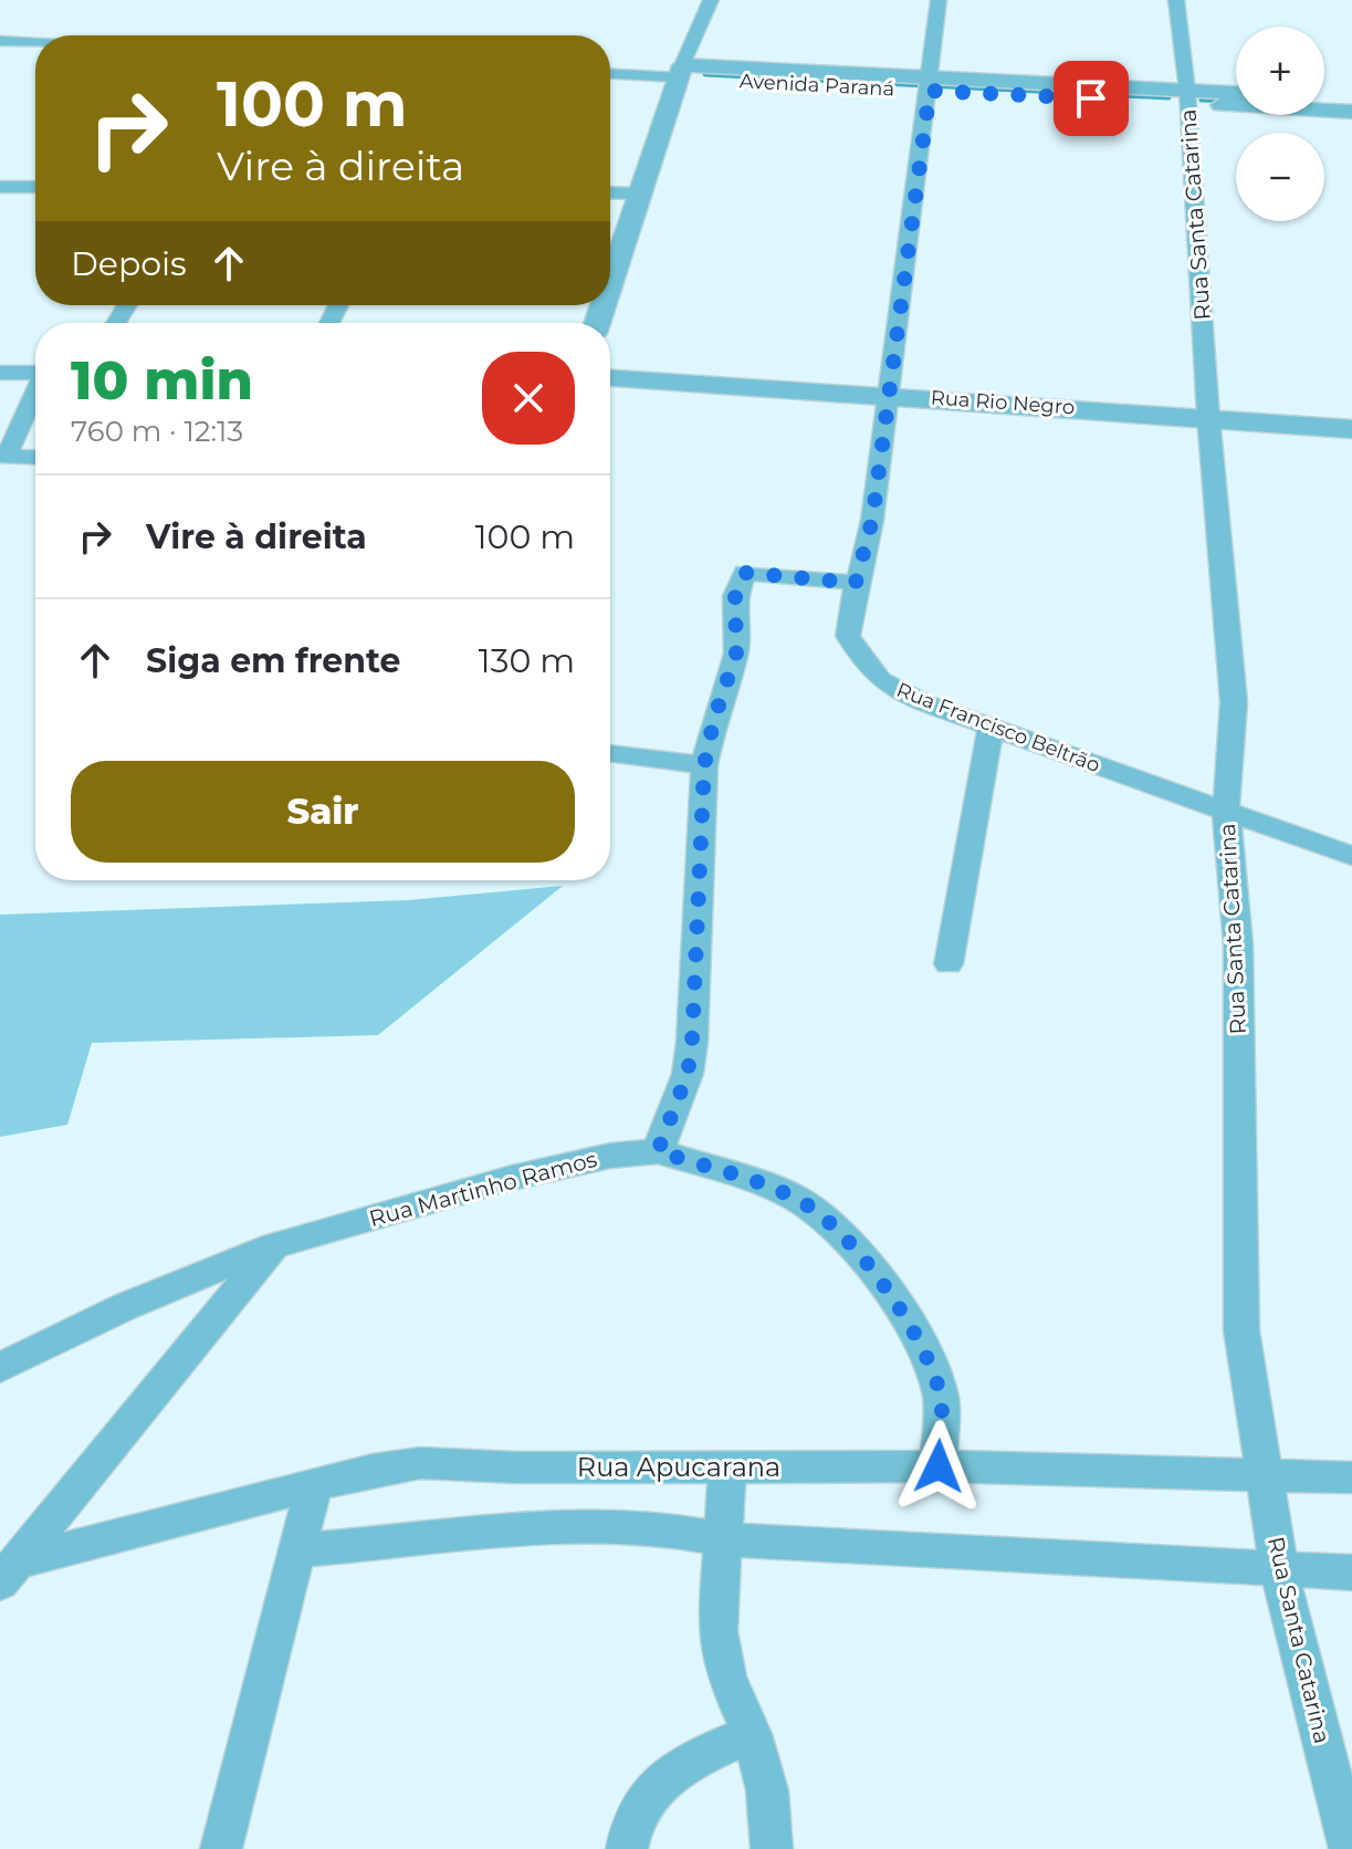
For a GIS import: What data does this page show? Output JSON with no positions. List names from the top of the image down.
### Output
{
  "streets": {
    "street": [
      "Avenida Paraná",
      "Rua Santa Catarina",
      "Rua Rio Negro",
      "Rua Francisco Beltrão",
      "Rua Martinho Ramos",
      "Rua Apucarana"
    ]
  },
  "crossings": [
    ["Avenida Paraná", "Rua Santa Catarina"],
    ["Avenida Paraná", "Rua Francisco Beltrão"],
    ["Rua Santa Catarina", "Rua Rio Negro"],
    ["Rua Santa Catarina", "Rua Francisco Beltrão"],
    ["Rua Santa Catarina", "Rua Apucarana"],
    ["Rua Rio Negro", "Rua Francisco Beltrão"]
  ],
  "page": {
    "map_buttons": ["+", "−"],
    "turn": ["100 m", "Vire à direita"],
    "then": "Depois",
    "heading": ["10 min", "760 m · 12:13"],
    "list": [
      {
        "name": "Vire à direita",
        "value": "100 m"
      },
      {
        "name": "Siga em frente",
        "value": "130 m"
      }
    ],
    "buttons": "Sair"
  }
}
